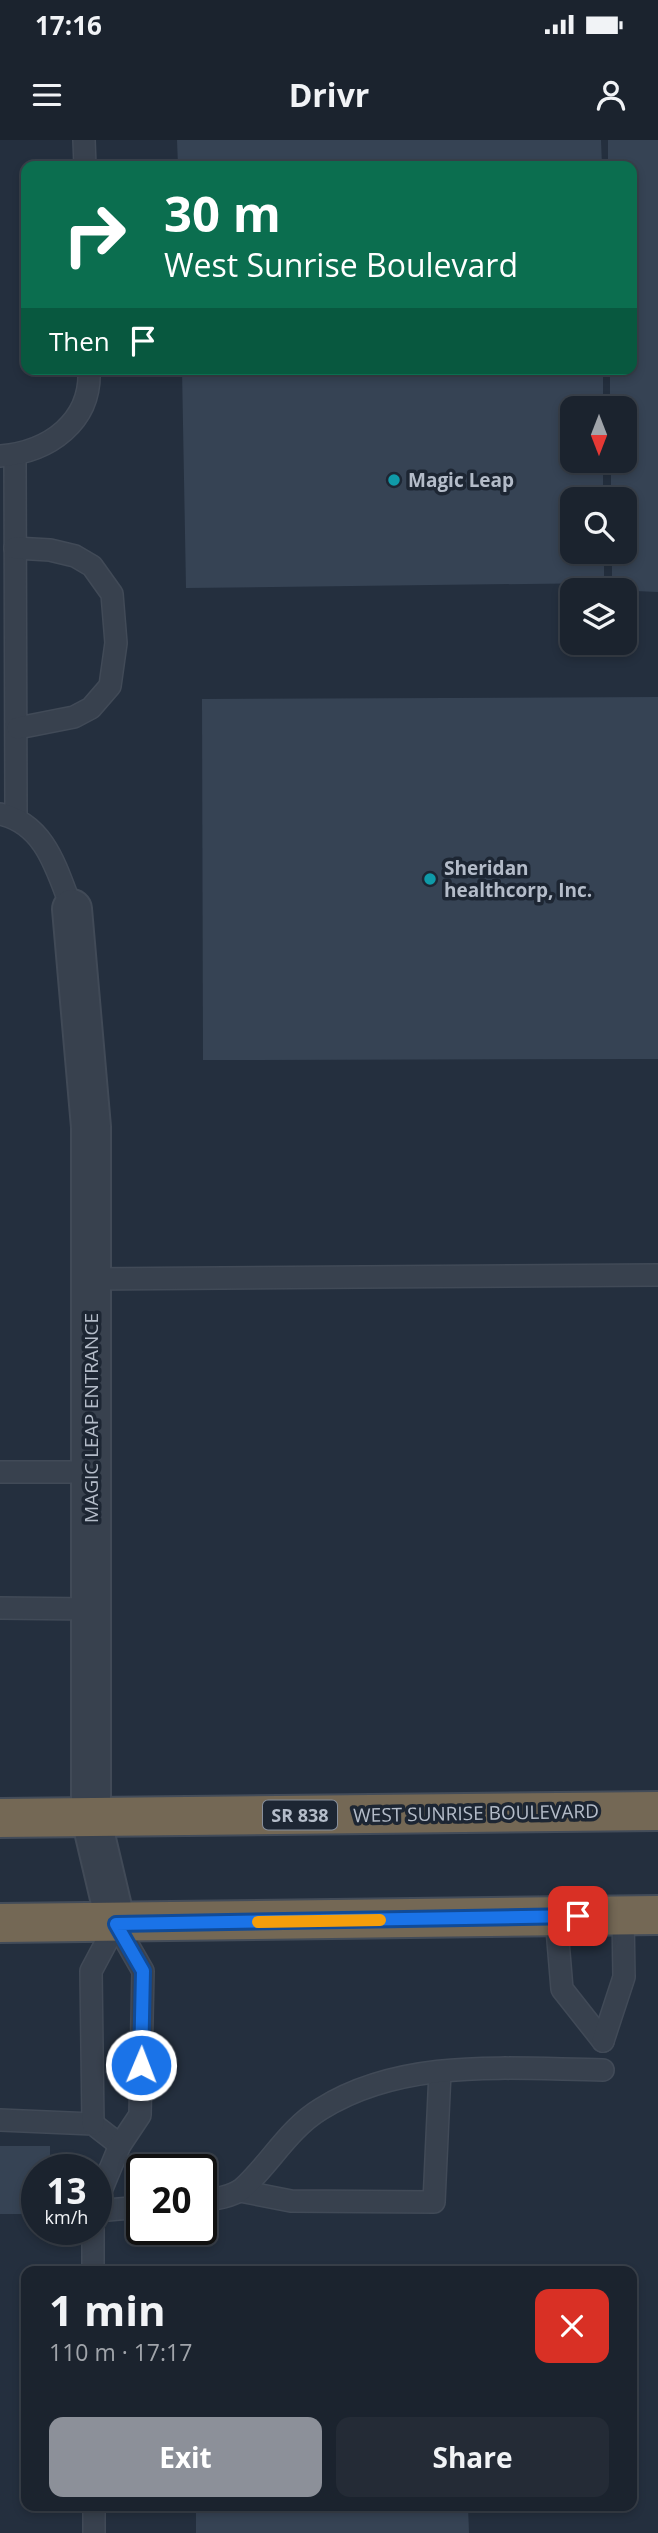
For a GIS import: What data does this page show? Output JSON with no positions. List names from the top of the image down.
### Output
{
  "streets": {
    "highway": ["WEST SUNRISE BOULEVARD", "SR 838"],
    "street": ["MAGIC LEAP ENTRANCE"]
  },
  "crossings": [
    ["MAGIC LEAP ENTRANCE", "WEST SUNRISE BOULEVARD"]
  ],
  "places": ["Magic Leap", "Sheridan healthcorp, Inc."],
  "north": "bottom",
  "page": {
    "status": "17:16",
    "header": "Drivr",
    "turn": ["30 m", "West Sunrise Boulevard"],
    "then": "Then",
    "speed": "13 km/h",
    "limit": "20",
    "heading": ["1 min", "110 m · 17:17"],
    "buttons": ["Exit", "Share"]
  }
}
